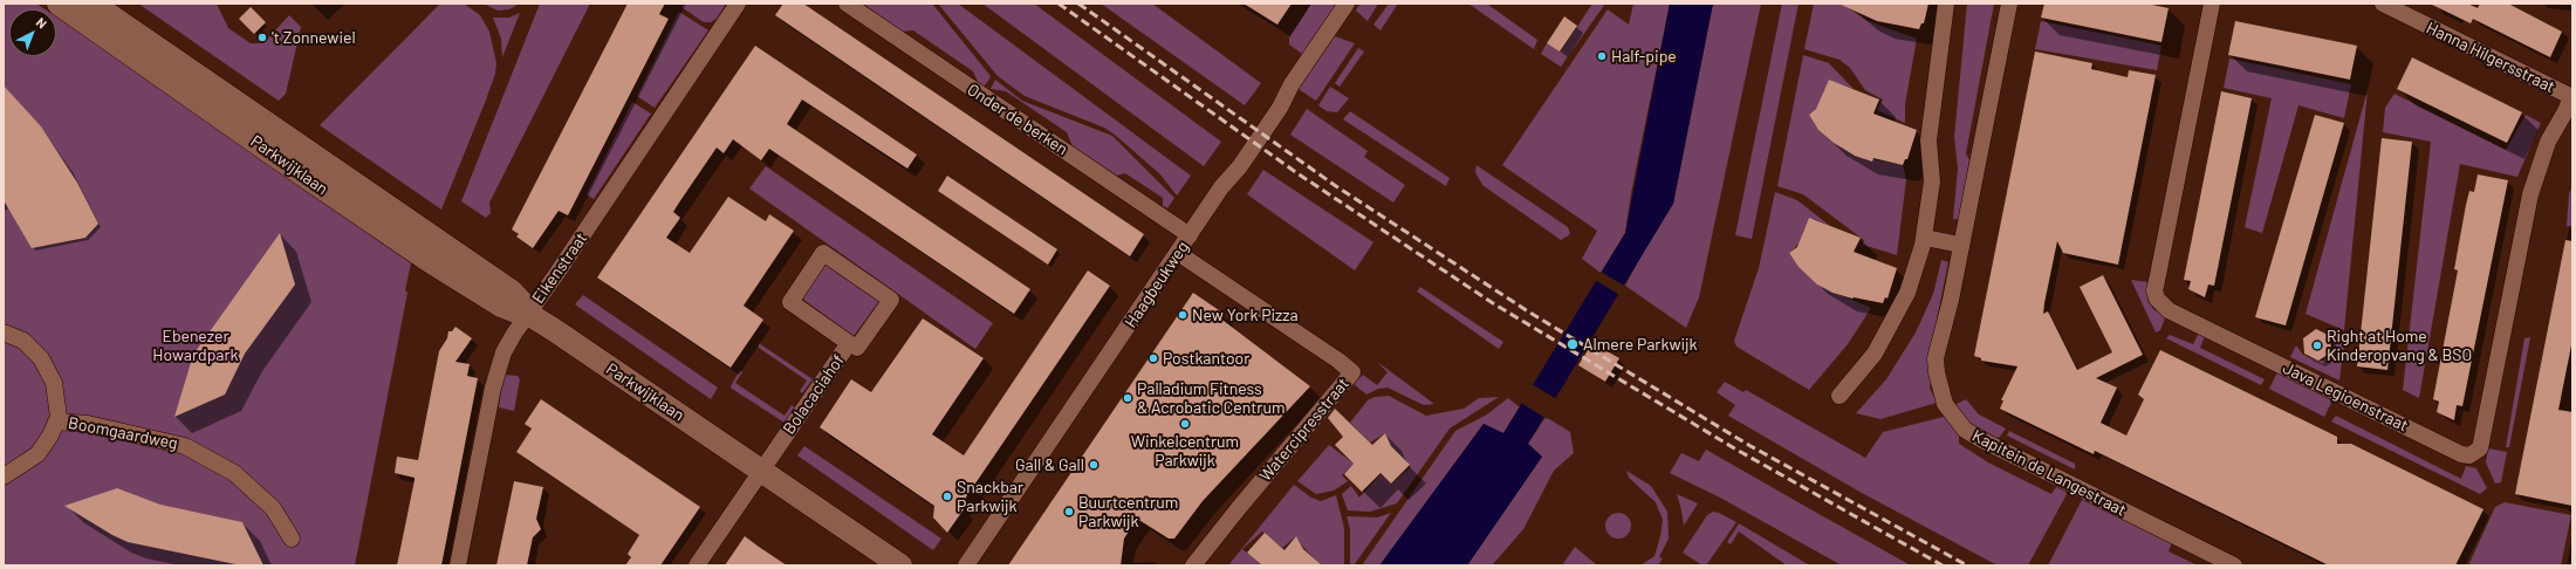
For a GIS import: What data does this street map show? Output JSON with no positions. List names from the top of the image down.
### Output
{
  "streets": {
    "street": [
      "Hanna Hilgersstraat",
      "Onder de berken",
      "Parkwijklaan",
      "Eikenstraat",
      "Haagbeukweg",
      "Bolacaciahof",
      "Java Legioenstraat",
      "Watercipresstraat",
      "Boomgaardweg",
      "Kapitein de Langestraat"
    ]
  },
  "crossings": [
    ["Hanna Hilgersstraat", "Java Legioenstraat"],
    ["Onder de berken", "Haagbeukweg"],
    ["Parkwijklaan", "Eikenstraat"],
    ["Parkwijklaan", "Bolacaciahof"],
    ["Haagbeukweg", "Watercipresstraat"]
  ],
  "parks": ["Ebenezer Howardpark"],
  "places": [
    "'t Zonnewiel",
    "Half-pipe",
    "New York Pizza",
    "Almere Parkwijk",
    "Right at Home Kinderopvang & BSO",
    "Postkantoor",
    "Palladium Fitness & Acrobatic Centrum",
    "Winkelcentrum Parkwijk",
    "Gall & Gall",
    "Snackbar Parkwijk",
    "Buurtcentrum Parkwijk"
  ],
  "north": "top right"
}
